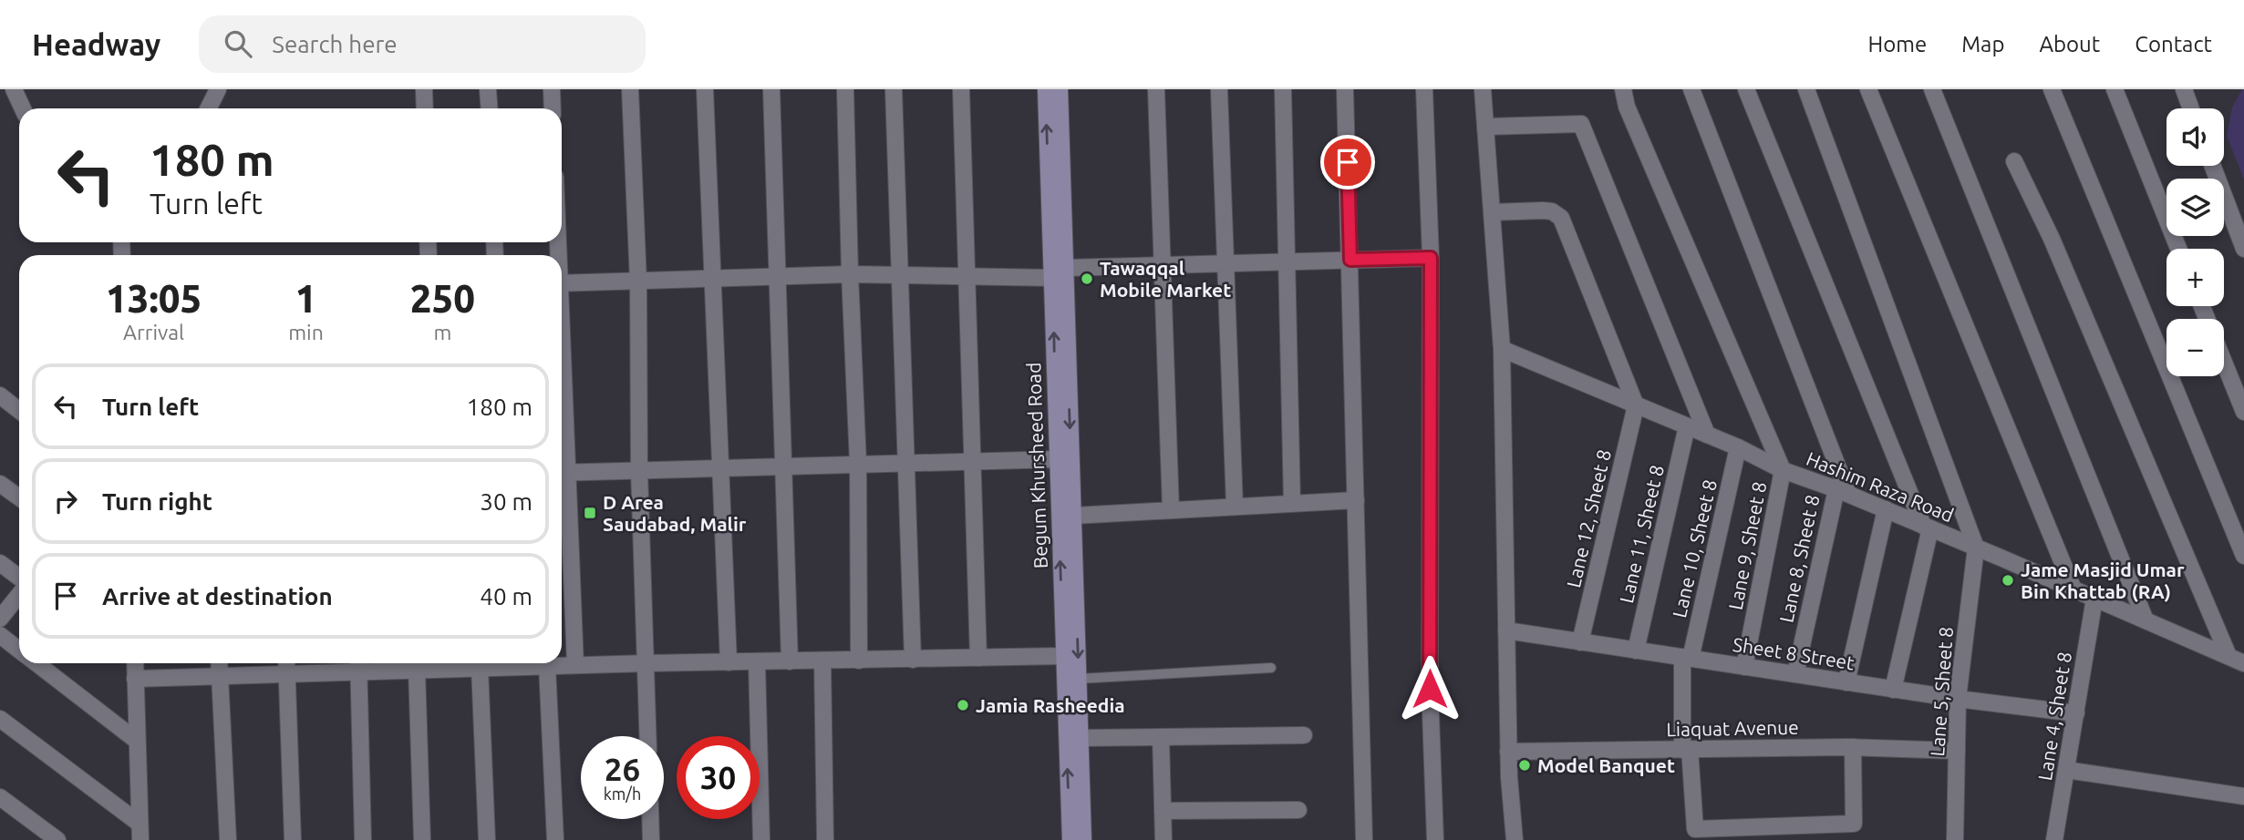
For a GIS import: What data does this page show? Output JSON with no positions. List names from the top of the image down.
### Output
{
  "streets": {
    "main road": ["Begum Khursheed Road"],
    "street": [
      "Hashim Raza Road",
      "Lane 12, Sheet 8",
      "Lane 11, Sheet 8",
      "Lane 9, Sheet 8",
      "Lane 10, Sheet 8",
      "Lane 8, Sheet 8",
      "Sheet 8 Street",
      "Lane 5, Sheet 8",
      "Lane 4, Sheet 8",
      "Liaquat Avenue"
    ]
  },
  "crossings": [
    ["Hashim Raza Road", "Lane 12, Sheet 8"],
    ["Hashim Raza Road", "Lane 11, Sheet 8"],
    ["Hashim Raza Road", "Lane 9, Sheet 8"],
    ["Hashim Raza Road", "Lane 10, Sheet 8"],
    ["Hashim Raza Road", "Lane 8, Sheet 8"],
    ["Hashim Raza Road", "Lane 5, Sheet 8"],
    ["Hashim Raza Road", "Lane 4, Sheet 8"],
    ["Lane 12, Sheet 8", "Sheet 8 Street"],
    ["Lane 11, Sheet 8", "Sheet 8 Street"],
    ["Lane 9, Sheet 8", "Sheet 8 Street"],
    ["Lane 10, Sheet 8", "Sheet 8 Street"],
    ["Lane 10, Sheet 8", "Liaquat Avenue"],
    ["Lane 8, Sheet 8", "Sheet 8 Street"],
    ["Sheet 8 Street", "Lane 5, Sheet 8"],
    ["Sheet 8 Street", "Lane 4, Sheet 8"],
    ["Lane 5, Sheet 8", "Liaquat Avenue"]
  ],
  "places": {
    "other": [
      "Tawaqqal Mobile Market",
      "Jame Masjid Umar Bin Khattab (RA)",
      "Jamia Rasheedia",
      "Model Banquet"
    ],
    "transit": ["D Area Saudabad, Malir"]
  },
  "page": {
    "header": "Headway",
    "search": "Search here",
    "nav": [
      "Home",
      "Map",
      "About",
      "Contact"
    ],
    "map_buttons": ["+", "−"],
    "turn": ["180 m", "Turn left"],
    "eta": [
      "13:05",
      "Arrival",
      "1",
      "min",
      "250",
      "m"
    ],
    "list": [
      {
        "name": "Turn left",
        "value": "180 m"
      },
      {
        "name": "Turn right",
        "value": "30 m"
      },
      {
        "name": "Arrive at destination",
        "value": "40 m"
      }
    ],
    "speed": "26 km/h",
    "limit": "30"
  }
}
